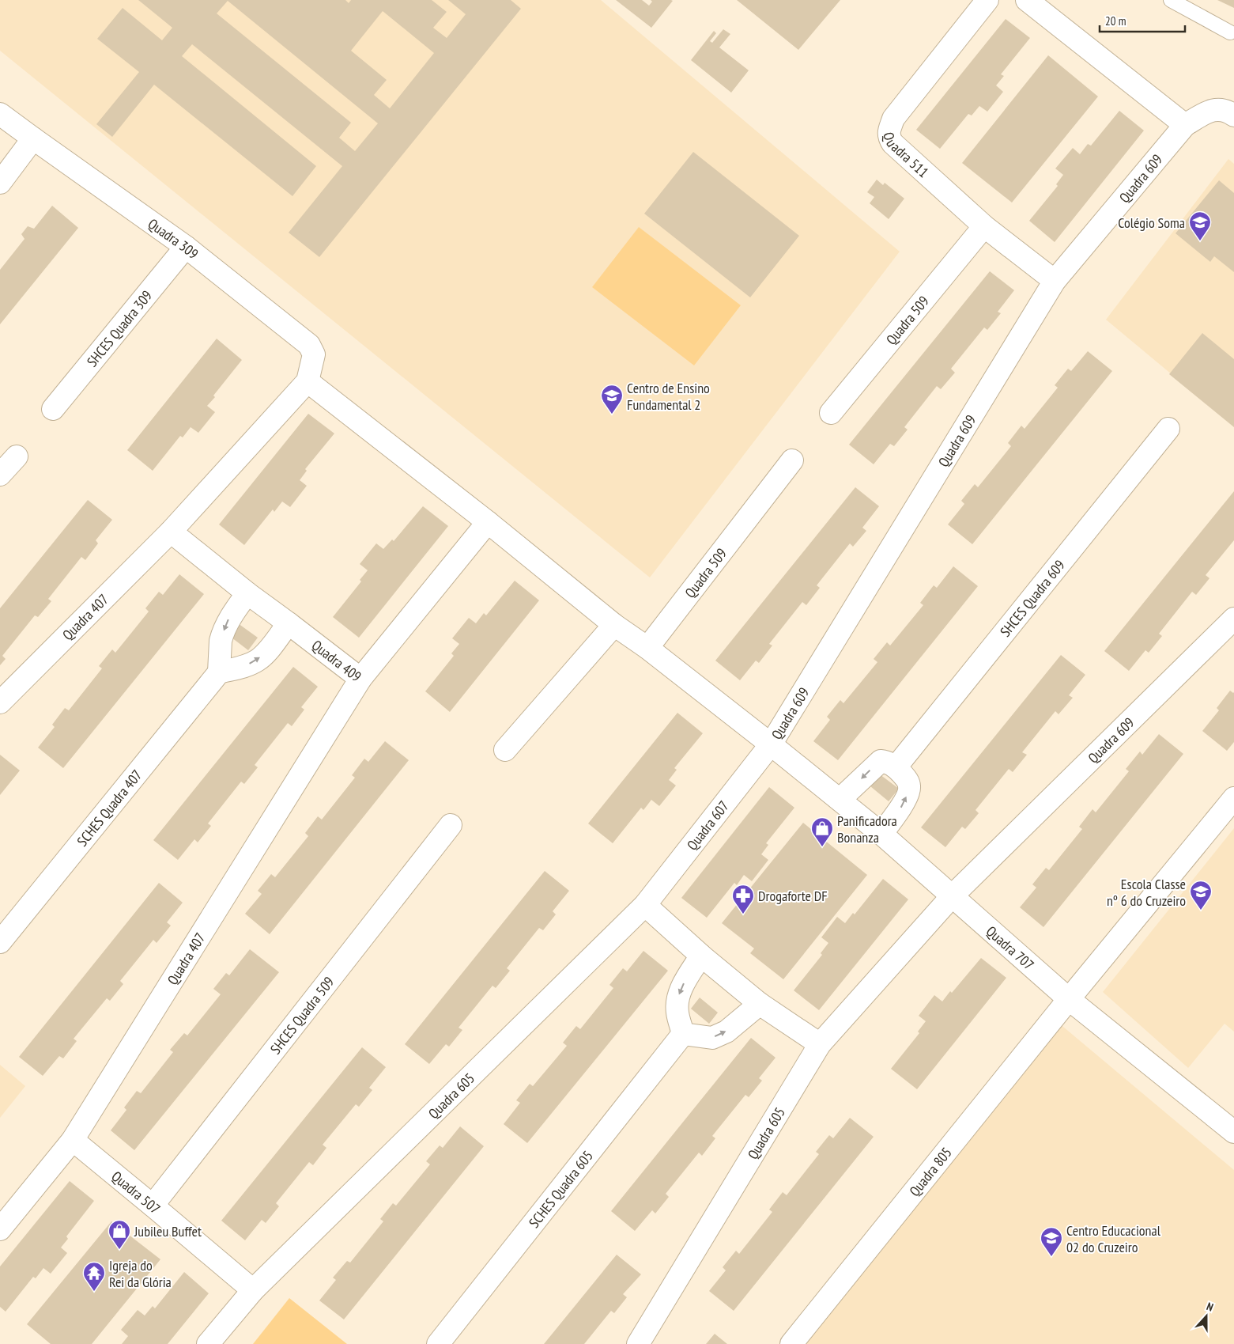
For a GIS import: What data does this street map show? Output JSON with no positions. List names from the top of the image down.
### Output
{
  "streets": {
    "street": [
      "Quadra 511",
      "Quadra 609",
      "Quadra 309",
      "Quadra 509",
      "SHCES Quadra 309",
      "SHCES Quadra 609",
      "Quadra 407",
      "Quadra 409",
      "SCHES Quadra 407",
      "Quadra 607",
      "Quadra 707",
      "SHCES Quadra 509",
      "Quadra 605",
      "Quadra 805",
      "SCHES Quadra 605",
      "Quadra 507"
    ]
  },
  "crossings": [
    ["Quadra 511", "Quadra 609"],
    ["Quadra 511", "Quadra 509"],
    ["Quadra 609", "Quadra 607"],
    ["Quadra 609", "Quadra 707"],
    ["Quadra 309", "SHCES Quadra 309"],
    ["Quadra 407", "Quadra 409"],
    ["Quadra 407", "Quadra 507"],
    ["Quadra 607", "Quadra 605"],
    ["Quadra 707", "Quadra 805"],
    ["SHCES Quadra 509", "Quadra 507"],
    ["Quadra 605", "Quadra 507"]
  ],
  "places": {
    "school or university": [
      "Colégio Soma",
      "Centro de Ensino Fundamental 2",
      "Escola Classe nº 6 do Cruzeiro",
      "Centro Educacional 02 do Cruzeiro"
    ],
    "shop": ["Panificadora Bonanza", "Jubileu Buffet"],
    "pharmacy": ["Drogaforte DF"],
    "temple": ["Igreja do Rei da Glória"]
  },
  "scale_bar": "20 m",
  "north": "top"
}
